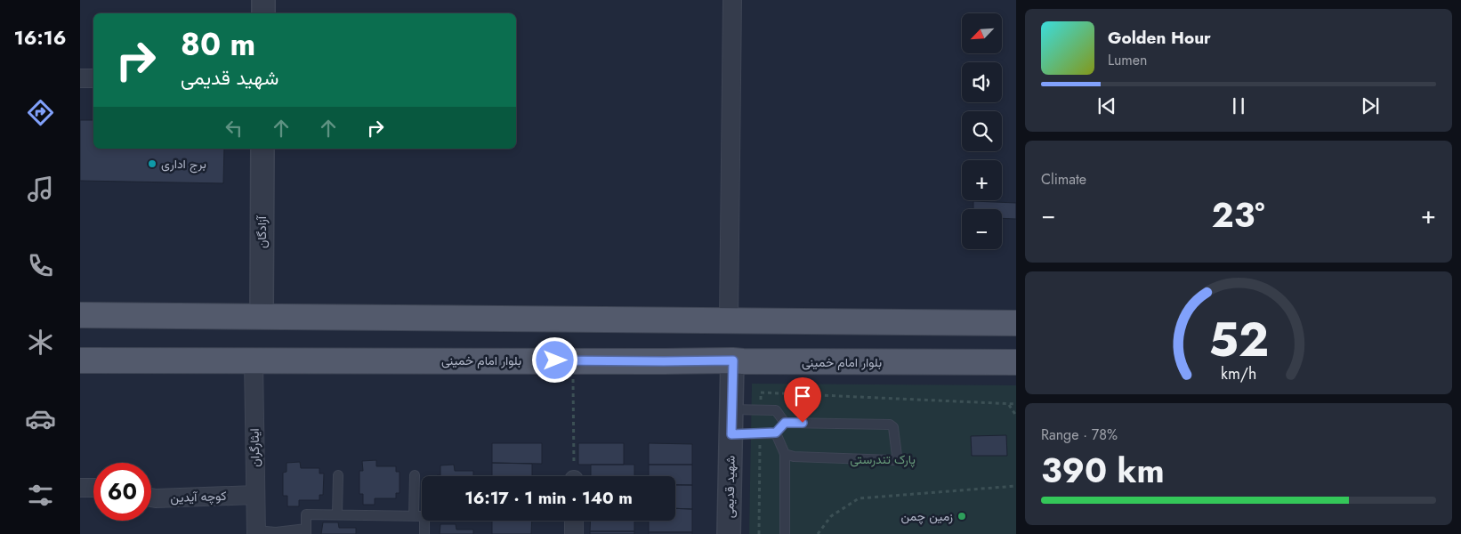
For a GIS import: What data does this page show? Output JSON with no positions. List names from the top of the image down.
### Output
{
  "streets": {
    "main road": ["بلوار امام خمینی"],
    "street": [
      "آزادگان",
      "ایثارگران",
      "شهید قدیمی",
      "کوچه آیدین"
    ]
  },
  "crossings": [
    ["بلوار امام خمینی", "ایثارگران"],
    ["بلوار امام خمینی", "شهید قدیمی"],
    ["ایثارگران", "کوچه آیدین"]
  ],
  "parks": ["پارک تندرستی"],
  "places": ["برج اداری", "زمین چمن"],
  "north": "bottom left",
  "page": {
    "tabs": "16:16",
    "map_buttons": ["+", "−"],
    "turn": ["80 m", "شهید قدیمی"],
    "song": ["Golden Hour", "Lumen"],
    "tile": [
      "Climate",
      ["Range · 78%", "390 km"]
    ],
    "heat": ["−", "23°", "+"],
    "limit": "60",
    "trip": "16:17 · 1 min · 140 m",
    "gauge": ["52", "km/h"]
  }
}
